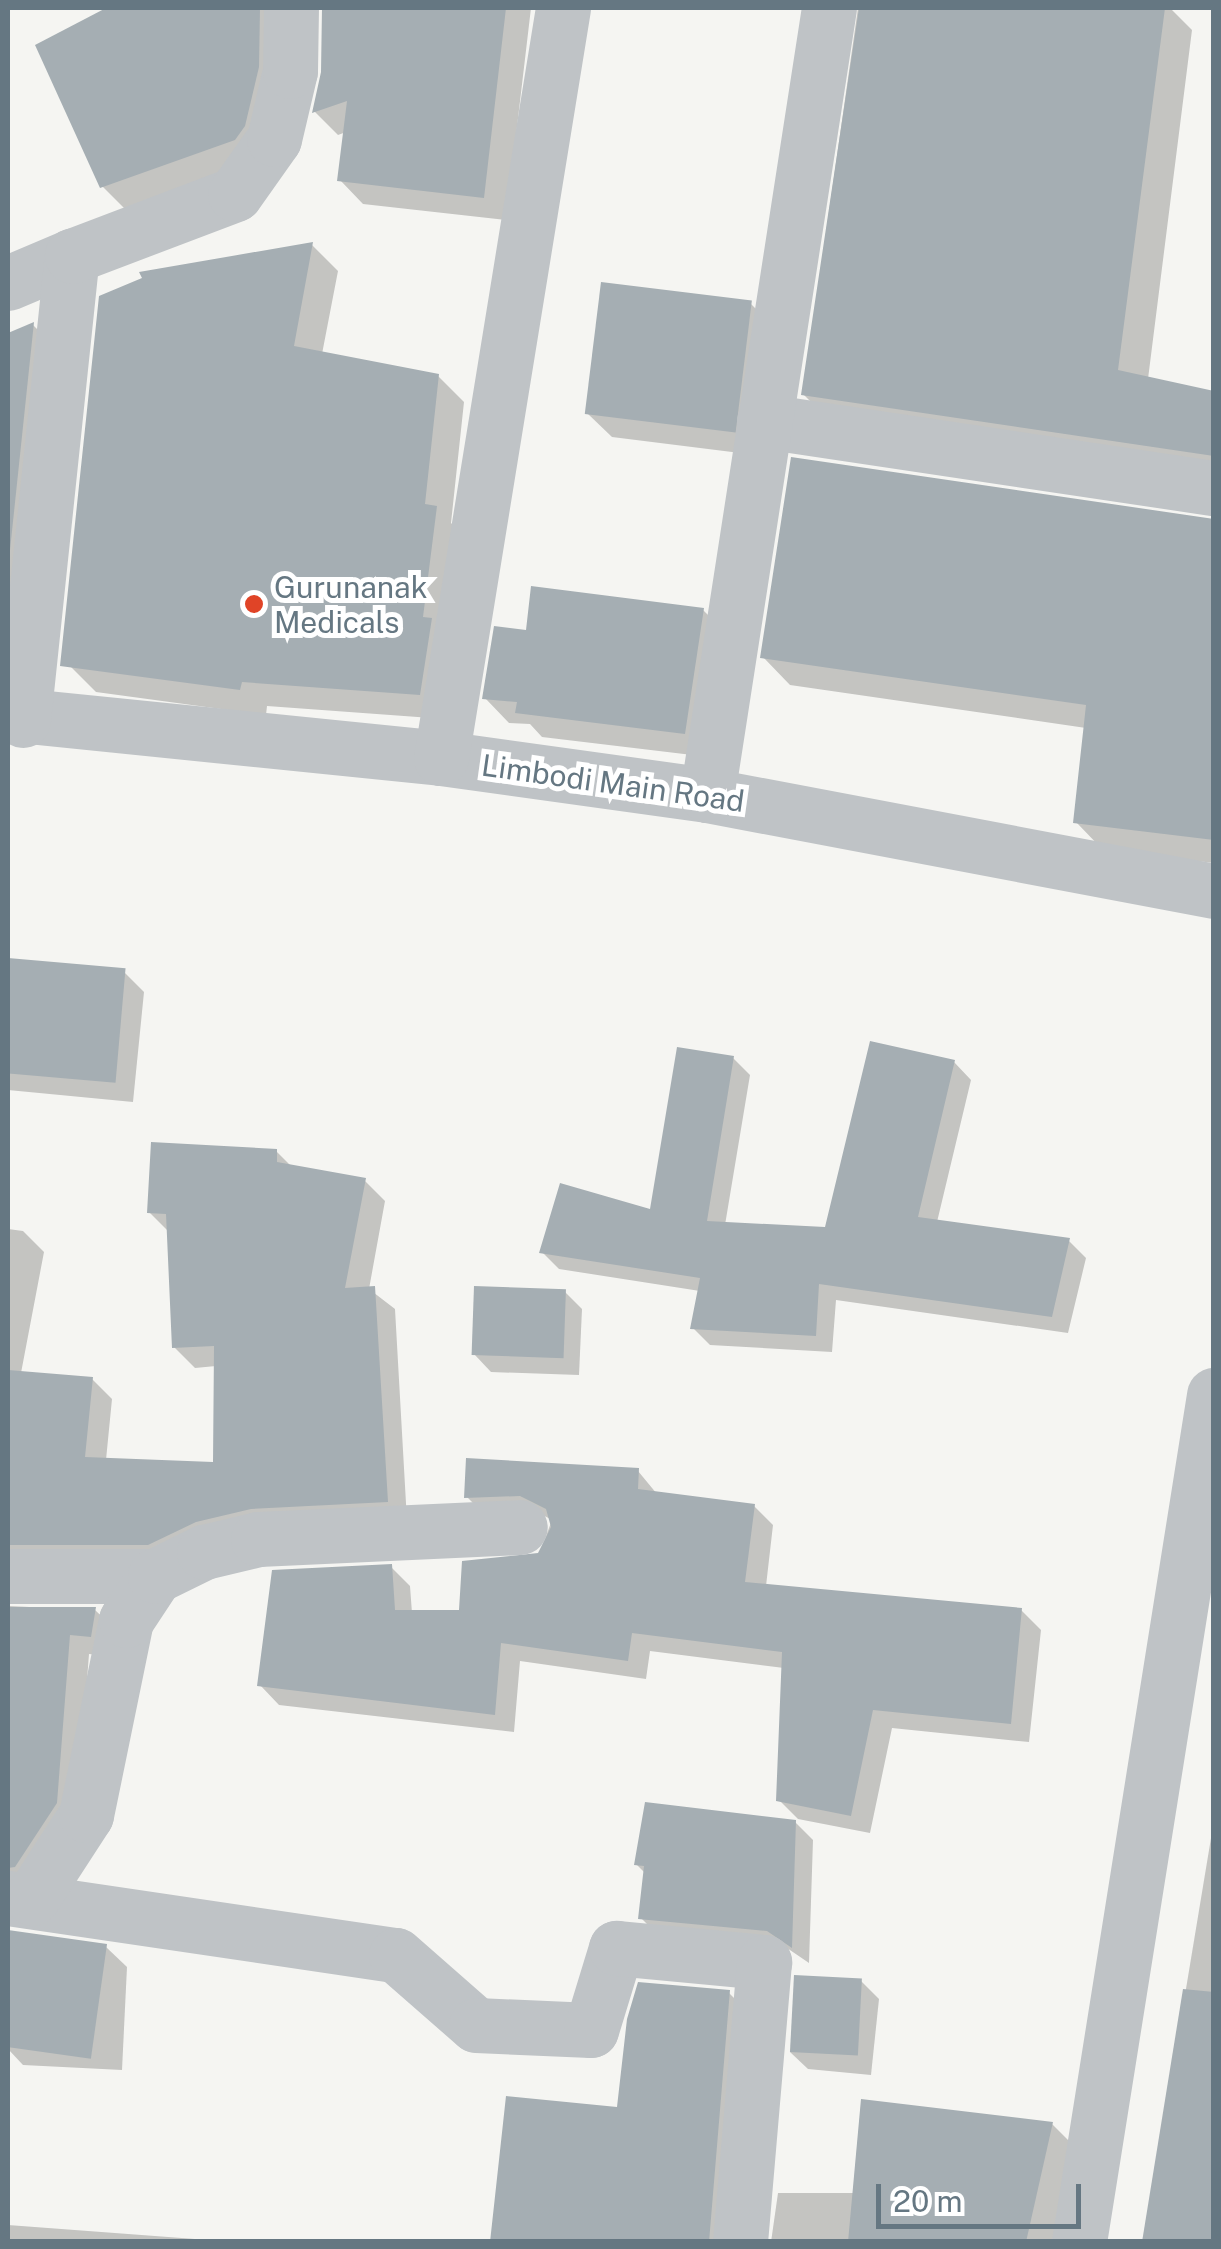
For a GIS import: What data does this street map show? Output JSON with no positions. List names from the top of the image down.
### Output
{
  "streets": {
    "street": ["Limbodi Main Road"]
  },
  "places": ["Gurunanak Medicals"],
  "scale_bar": "20 m"
}
